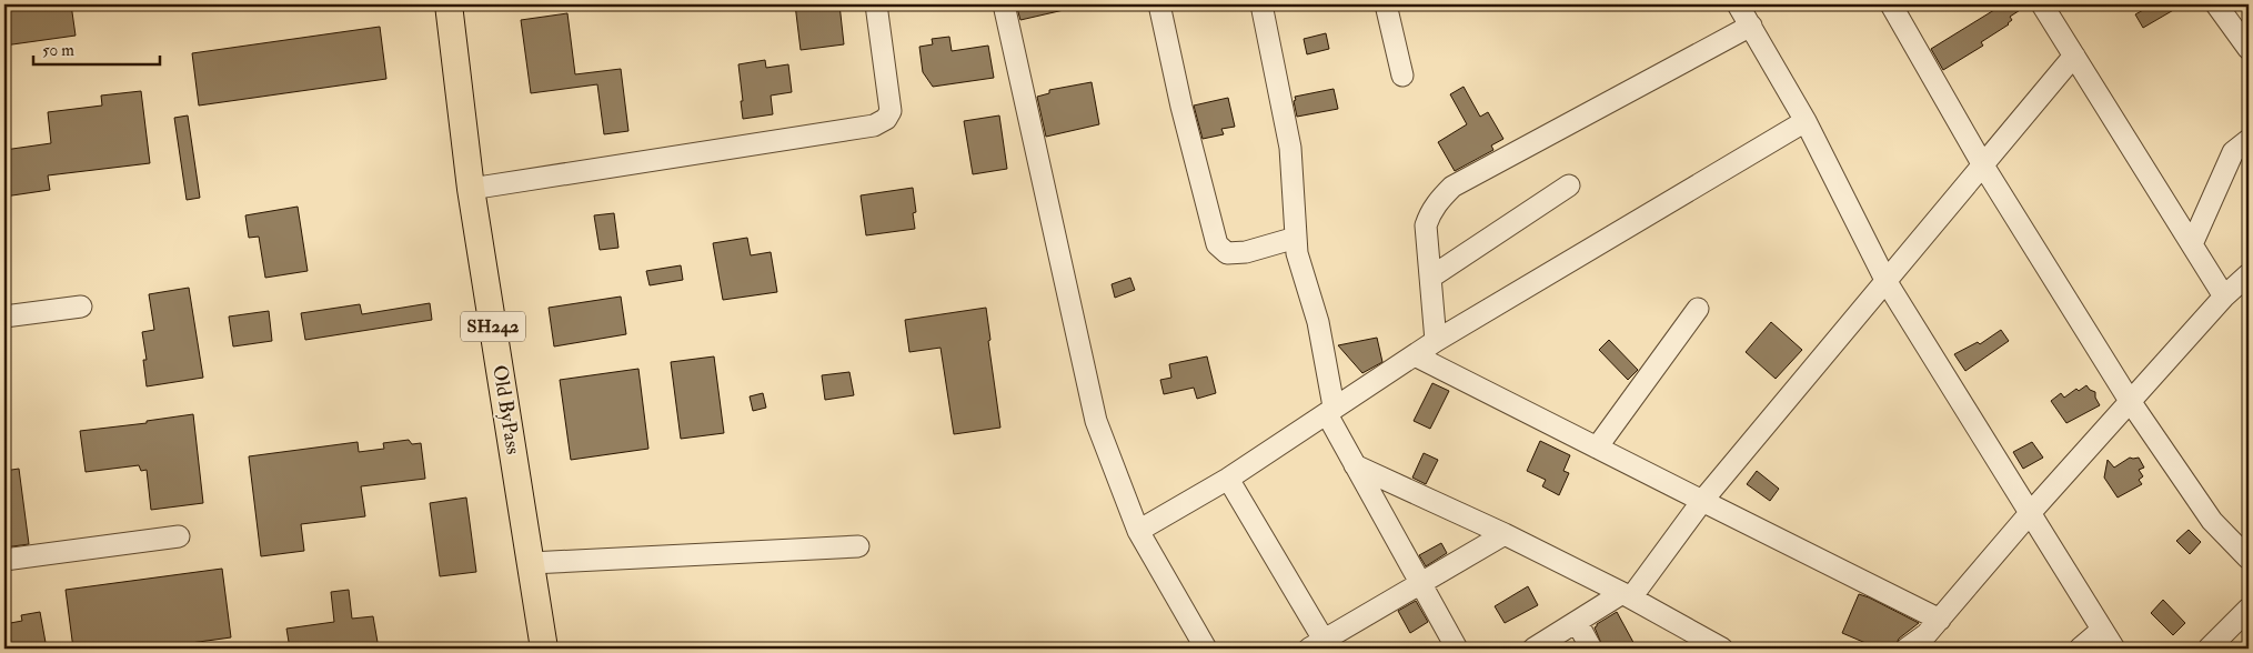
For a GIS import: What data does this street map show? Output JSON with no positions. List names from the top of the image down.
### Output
{
  "streets": {
    "main road": ["SH242", "Old ByPass"]
  },
  "scale_bar": "50 m"
}
